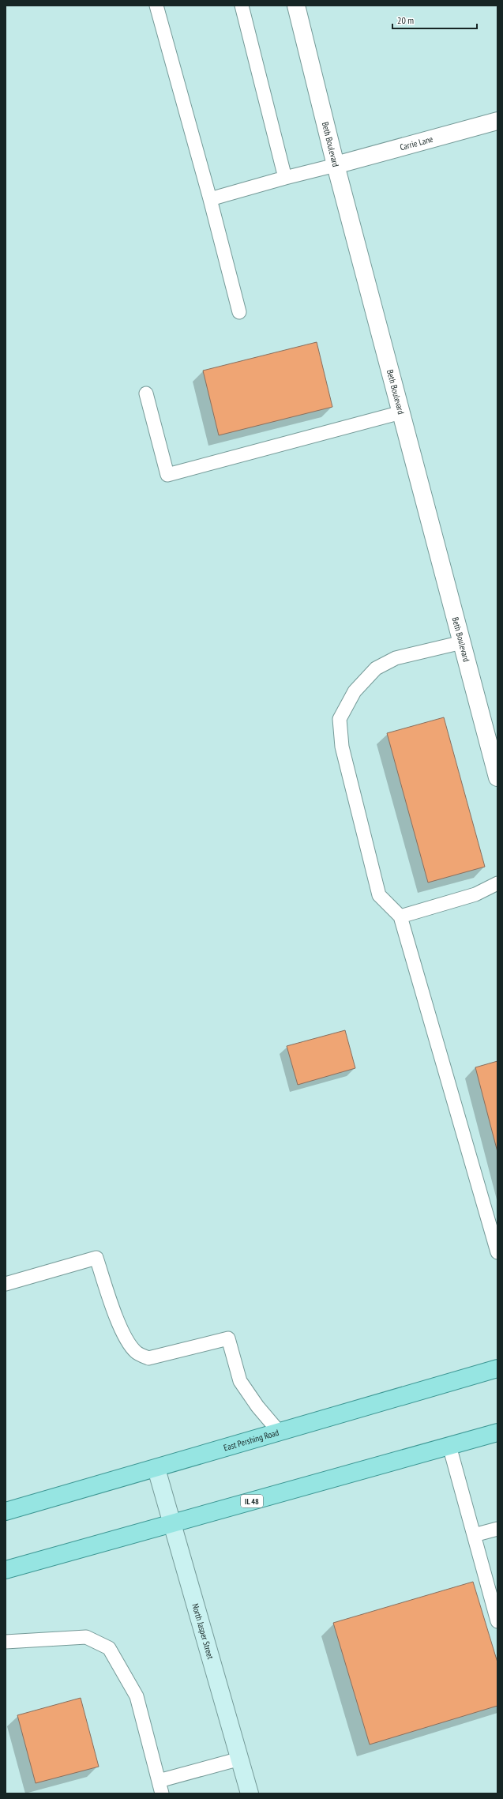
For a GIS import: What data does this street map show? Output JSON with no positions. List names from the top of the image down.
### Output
{
  "streets": {
    "main road": ["East Pershing Road", "IL 48"],
    "street": ["Carrie Lane", "Beth Boulevard", "North Jasper Street"]
  },
  "crossings": [
    ["Carrie Lane", "Beth Boulevard"],
    ["East Pershing Road", "North Jasper Street"],
    ["IL 48", "North Jasper Street"]
  ],
  "scale_bar": "20 m"
}
